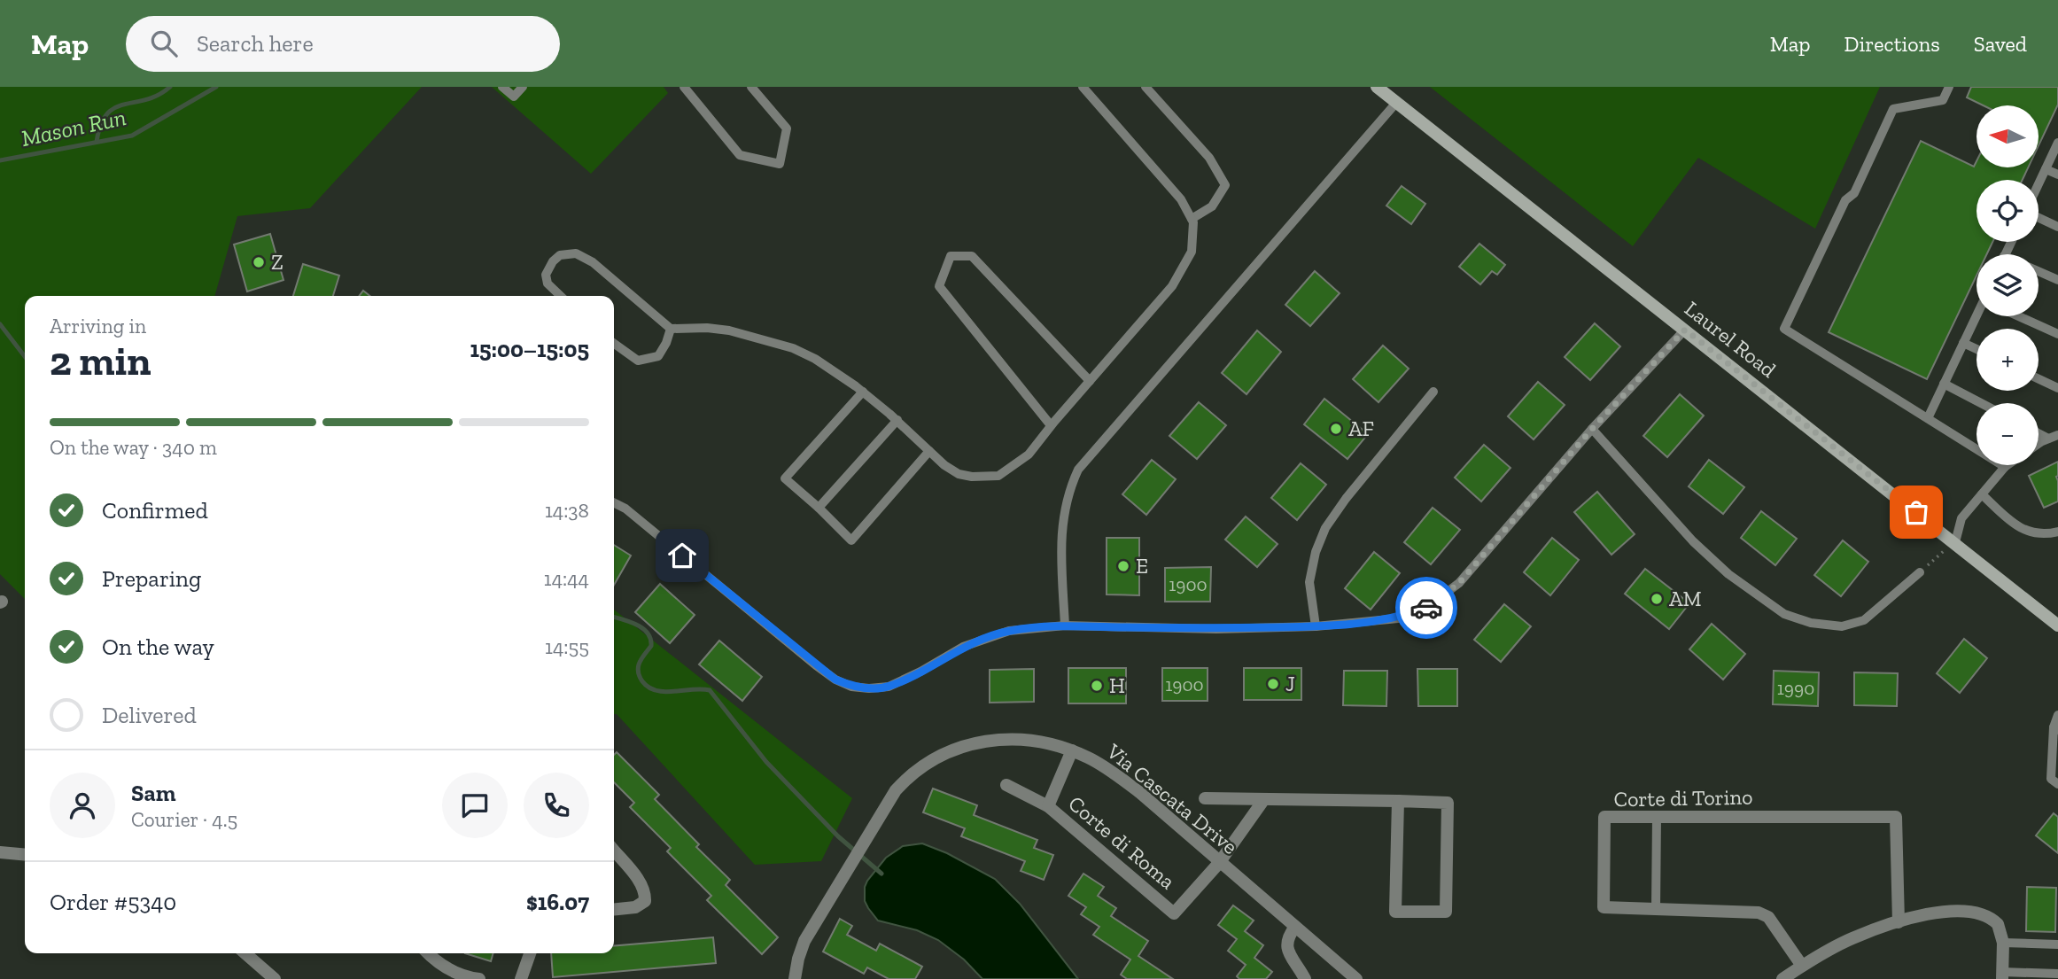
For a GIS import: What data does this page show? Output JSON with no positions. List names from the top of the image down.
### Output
{
  "streets": {
    "main road": ["Laurel Road"],
    "street": ["Corte di Torino", "Via Cascata Drive", "Corte di Roma"]
  },
  "crossings": [
    ["Via Cascata Drive", "Corte di Roma"]
  ],
  "water": ["Mason Run"],
  "places": [
    "Z",
    "AF",
    "E",
    "AM",
    "J",
    "H"
  ],
  "house_numbers": ["1900", "1900", "1990"],
  "north": "left",
  "page": {
    "header": "Map",
    "search": "Search here",
    "nav": ["Map", "Directions", "Saved"],
    "map_buttons": ["+", "−"],
    "heading": ["2 min", "Arriving in", "15:00–15:05"],
    "panel": [
      "Sam",
      "Courier · 4.5",
      "Order #5340",
      "$16.07"
    ],
    "bar": "On the way · 340 m",
    "list": [
      ["Confirmed", "14:38"],
      ["Preparing", "14:44"],
      ["On the way", "14:55"],
      "Delivered"
    ]
  }
}
